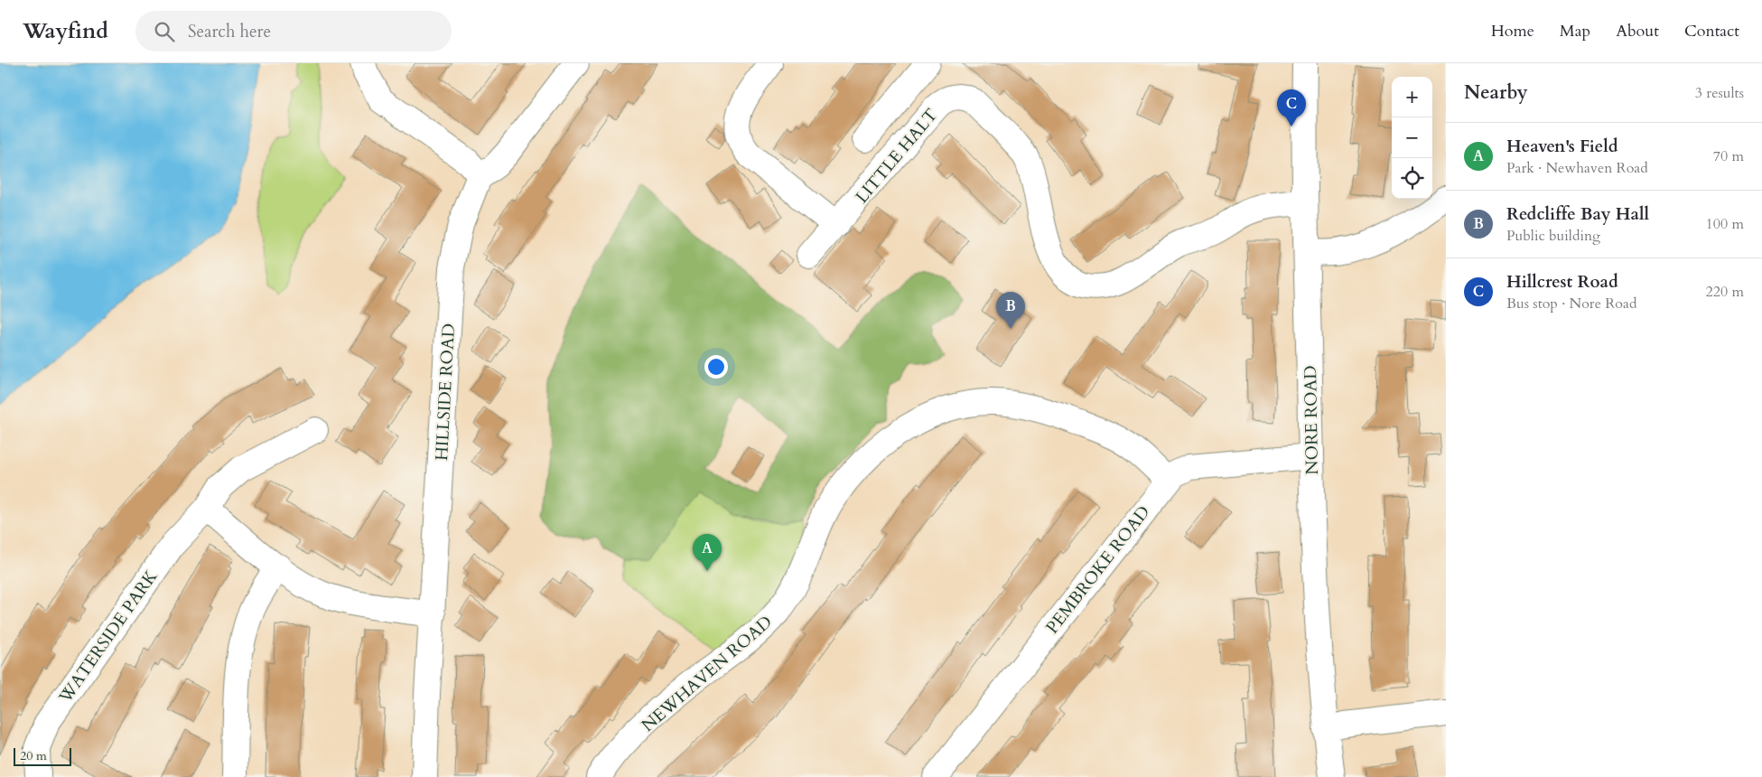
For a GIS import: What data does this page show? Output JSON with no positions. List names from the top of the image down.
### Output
{
  "streets": {
    "street": [
      "LITTLE HALT",
      "HILLSIDE ROAD",
      "NORE ROAD",
      "PEMBROKE ROAD",
      "WATERSIDE PARK",
      "NEWHAVEN ROAD"
    ]
  },
  "crossings": [
    ["LITTLE HALT", "NORE ROAD"],
    ["NORE ROAD", "PEMBROKE ROAD"],
    ["PEMBROKE ROAD", "NEWHAVEN ROAD"]
  ],
  "scale_bar": "20 m",
  "page": {
    "header": "Wayfind",
    "search": "Search here",
    "nav": [
      "Home",
      "Map",
      "About",
      "Contact"
    ],
    "heading": ["Nearby", "3 results"],
    "map_buttons": ["+", "−"],
    "pins": ["C", "B", "A"],
    "list": [
      {
        "mark": "A",
        "name": "Heaven's Field",
        "note": "Park · Newhaven Road",
        "value": "70 m"
      },
      {
        "mark": "B",
        "name": "Redcliffe Bay Hall",
        "note": "Public building",
        "value": "100 m"
      },
      {
        "mark": "C",
        "name": "Hillcrest Road",
        "note": "Bus stop · Nore Road",
        "value": "220 m"
      }
    ],
    "scale": "20 m"
  }
}
